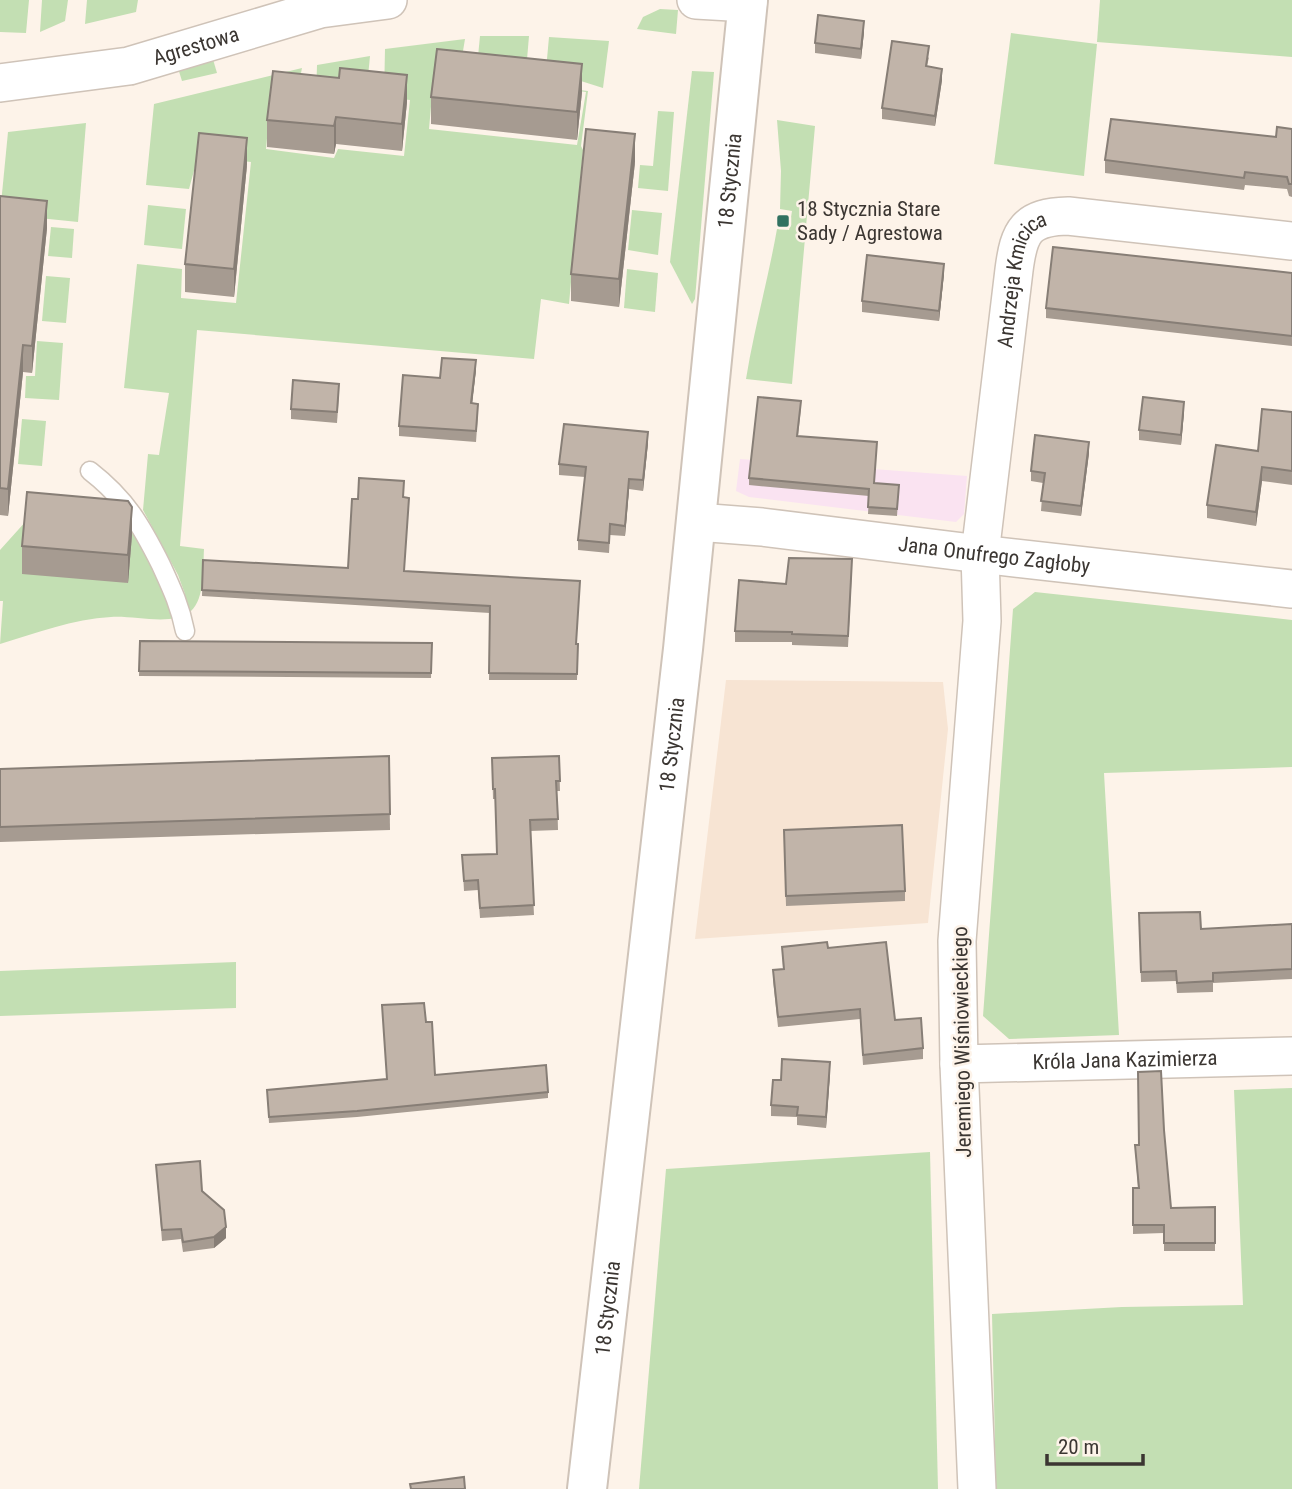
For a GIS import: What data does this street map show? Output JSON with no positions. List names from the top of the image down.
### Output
{
  "streets": {
    "main road": ["18 Stycznia"],
    "street": [
      "Agrestowa",
      "Andrzeja Kmicica",
      "Jana Onufrego Zagłoby",
      "Jeremiego Wiśniowieckiego",
      "Króla Jana Kazimierza"
    ]
  },
  "crossings": [
    ["18 Stycznia", "Jana Onufrego Zagłoby"],
    ["Andrzeja Kmicica", "Jana Onufrego Zagłoby"],
    ["Andrzeja Kmicica", "Jeremiego Wiśniowieckiego"],
    ["Jana Onufrego Zagłoby", "Jeremiego Wiśniowieckiego"],
    ["Jeremiego Wiśniowieckiego", "Króla Jana Kazimierza"]
  ],
  "places": {
    "transit": ["18 Stycznia Stare Sady / Agrestowa"]
  },
  "scale_bar": "20 m"
}
